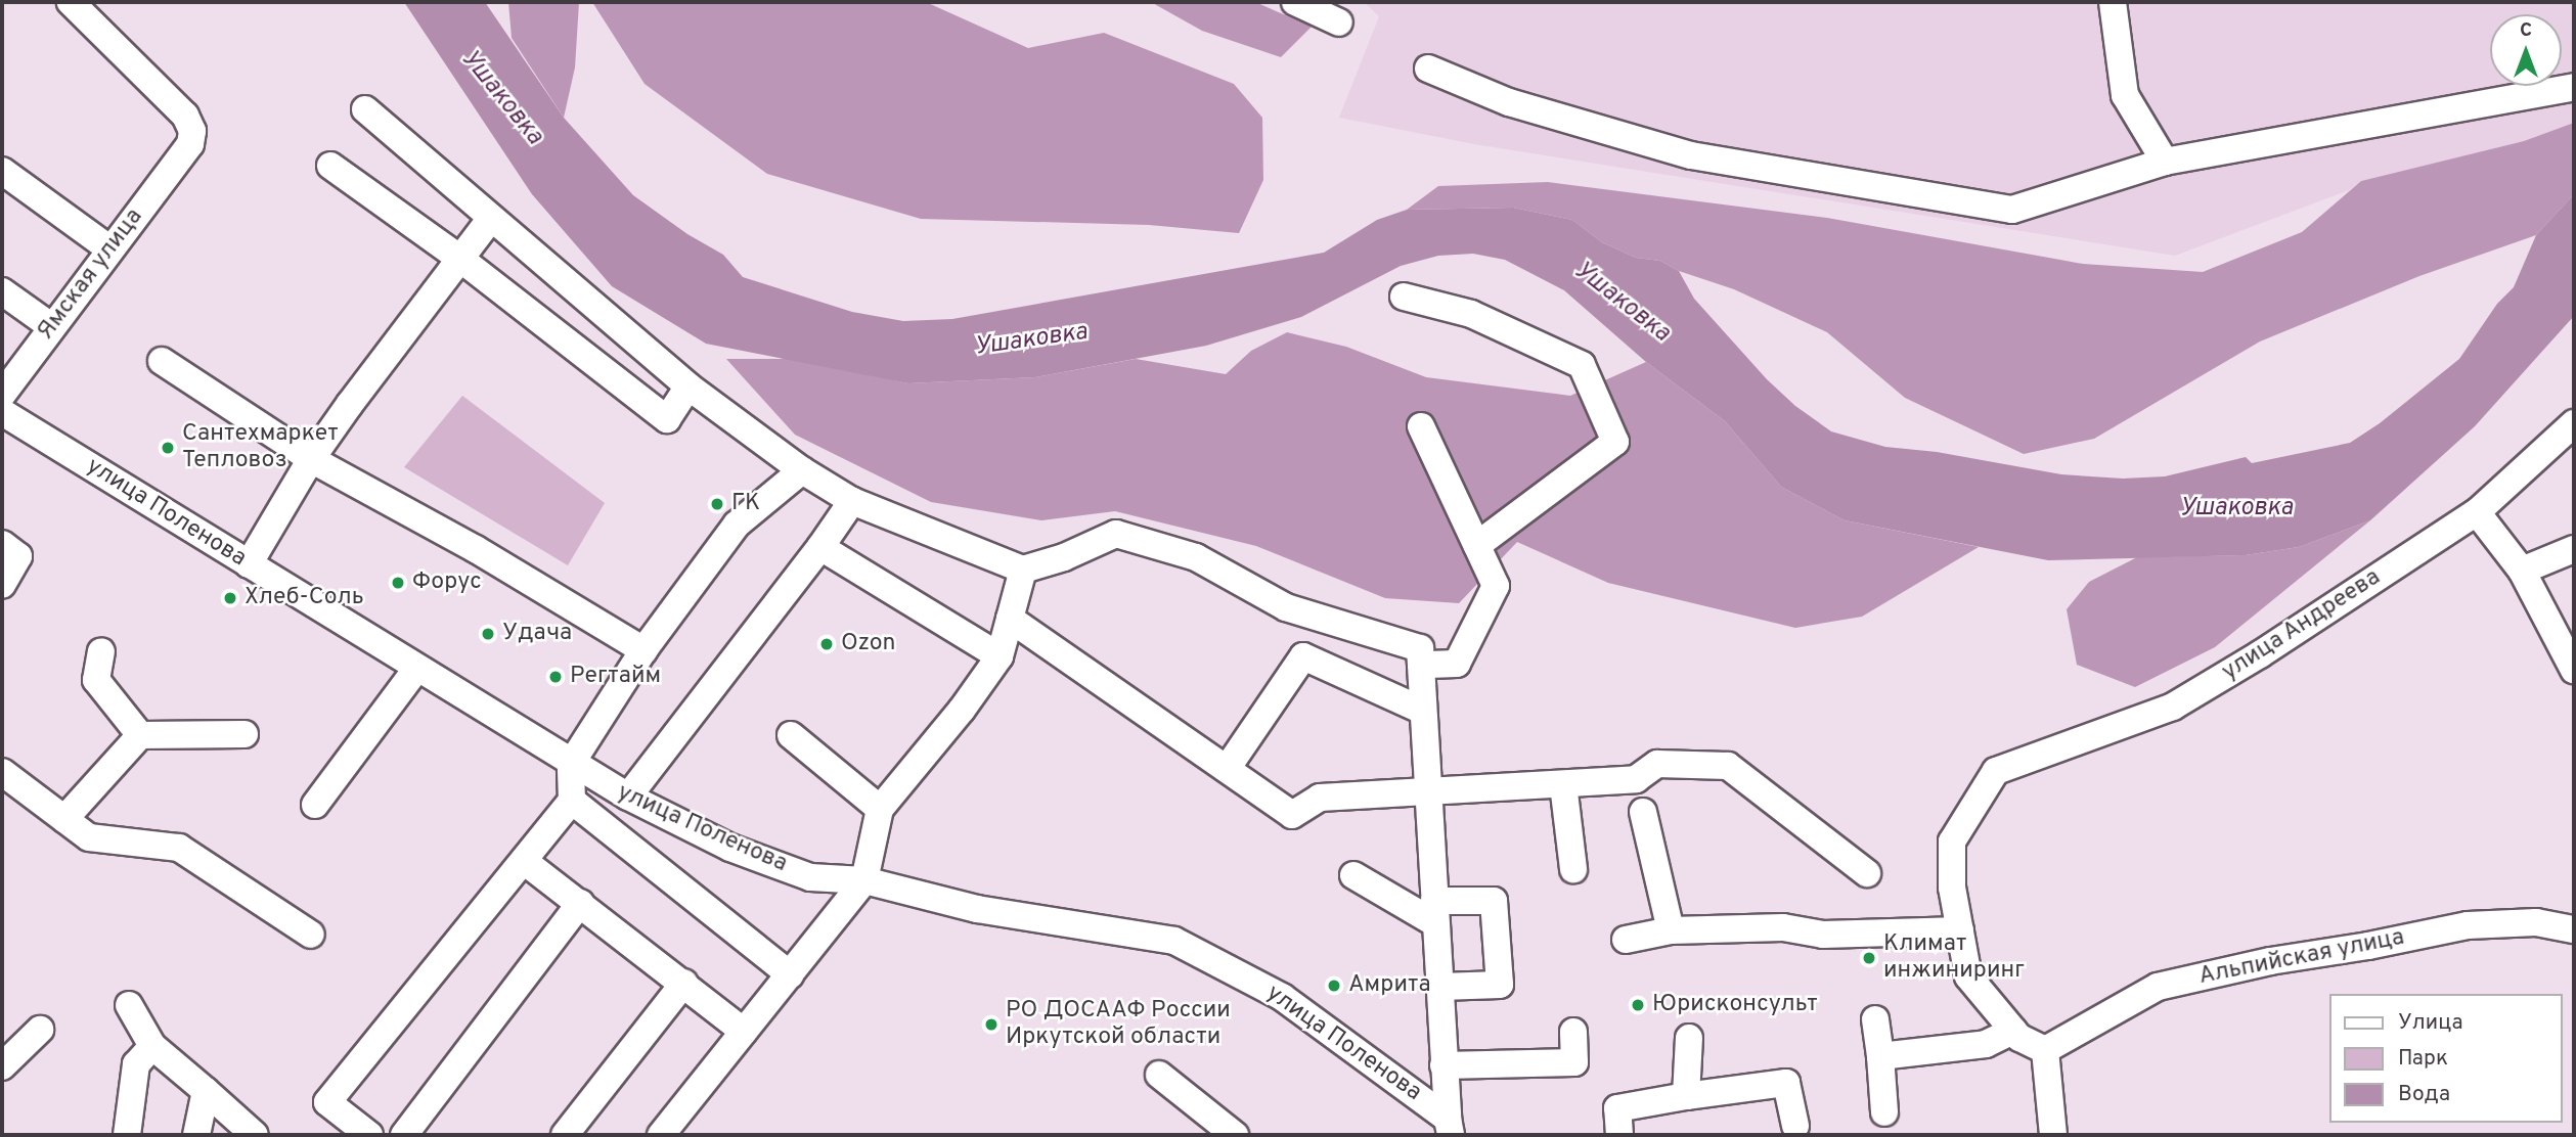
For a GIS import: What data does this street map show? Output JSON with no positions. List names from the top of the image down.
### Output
{
  "streets": {
    "street": [
      "Ямская улица",
      "улица Поленова",
      "улица Андреева",
      "Альпийская улица"
    ]
  },
  "crossings": [
    ["Ямская улица", "улица Поленова"]
  ],
  "water": ["Ушаковка"],
  "places": [
    "Сантехмаркет Тепловоз",
    "ГК",
    "Форус",
    "Хлеб-Соль",
    "Удача",
    "Ozon",
    "Регтайм",
    "Климат инжиниринг",
    "Амрита",
    "Юрисконсульт",
    "РО ДОСААФ России Иркутской области"
  ],
  "legend": ["Улица", "Парк", "Вода"],
  "north": "top"
}
